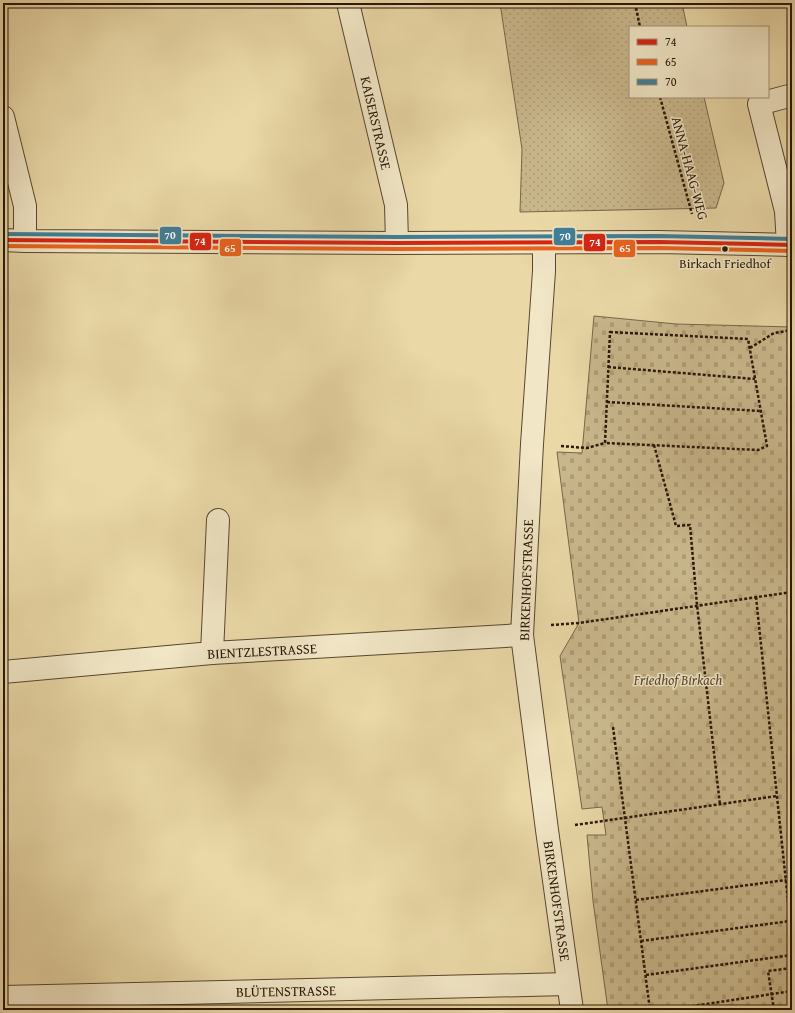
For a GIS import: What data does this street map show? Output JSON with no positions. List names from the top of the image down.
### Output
{
  "streets": {
    "street": [
      "KAISERSTRASSE",
      "BIRKENHOFSTRASSE",
      "BIENTZLESTRASSE",
      "BLÜTENSTRASSE"
    ],
    "path": ["ANNA-HAAG-WEG"]
  },
  "crossings": [
    ["BIRKENHOFSTRASSE", "BIENTZLESTRASSE"],
    ["BIRKENHOFSTRASSE", "BLÜTENSTRASSE"]
  ],
  "parks": ["Friedhof Birkach"],
  "places": ["Birkach Friedhof"],
  "lines": ["transit line 70", "transit line 74", "transit line 65"],
  "legend": ["74", "65", "70"]
}
